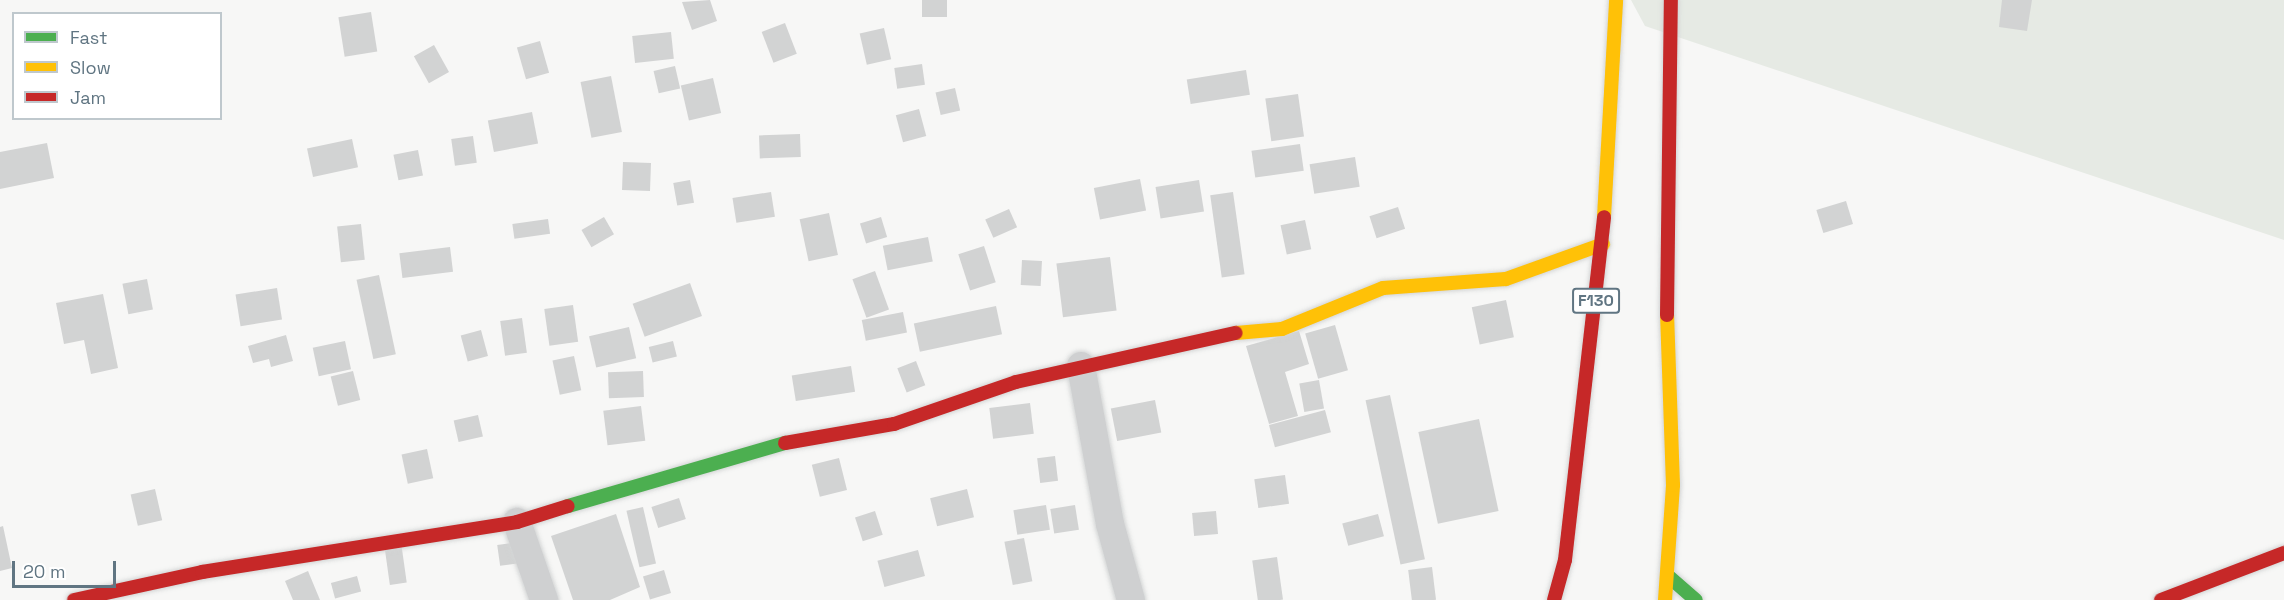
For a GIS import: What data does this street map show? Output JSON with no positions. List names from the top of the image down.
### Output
{
  "streets": {
    "street": ["F130"]
  },
  "legend": ["Fast", "Slow", "Jam"],
  "scale_bar": "20 m"
}
